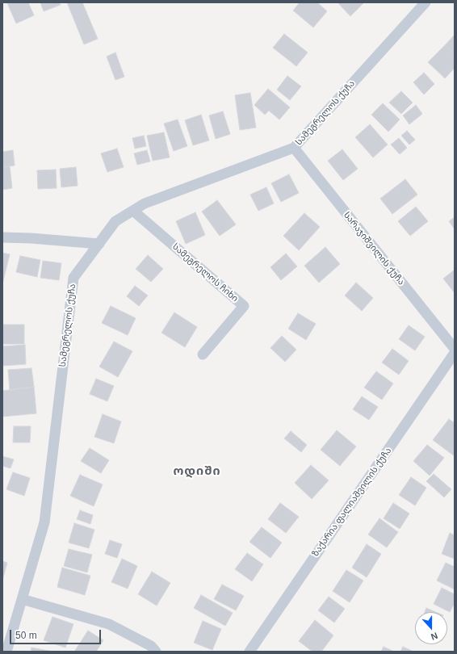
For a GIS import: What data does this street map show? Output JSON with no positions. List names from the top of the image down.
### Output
{
  "streets": {
    "street": [
      "სამეგრელოს ქუჩა",
      "სარაჯიშვილის ქუჩა",
      "სამეგრელოს ჩიხი",
      "ზაქარია ფალიაშვილის ქუჩა"
    ]
  },
  "crossings": [
    ["სამეგრელოს ქუჩა", "სარაჯიშვილის ქუჩა"],
    ["სამეგრელოს ქუჩა", "სამეგრელოს ჩიხი"]
  ],
  "districts": ["ოდიში"],
  "scale_bar": "50 m",
  "north": "bottom"
}
